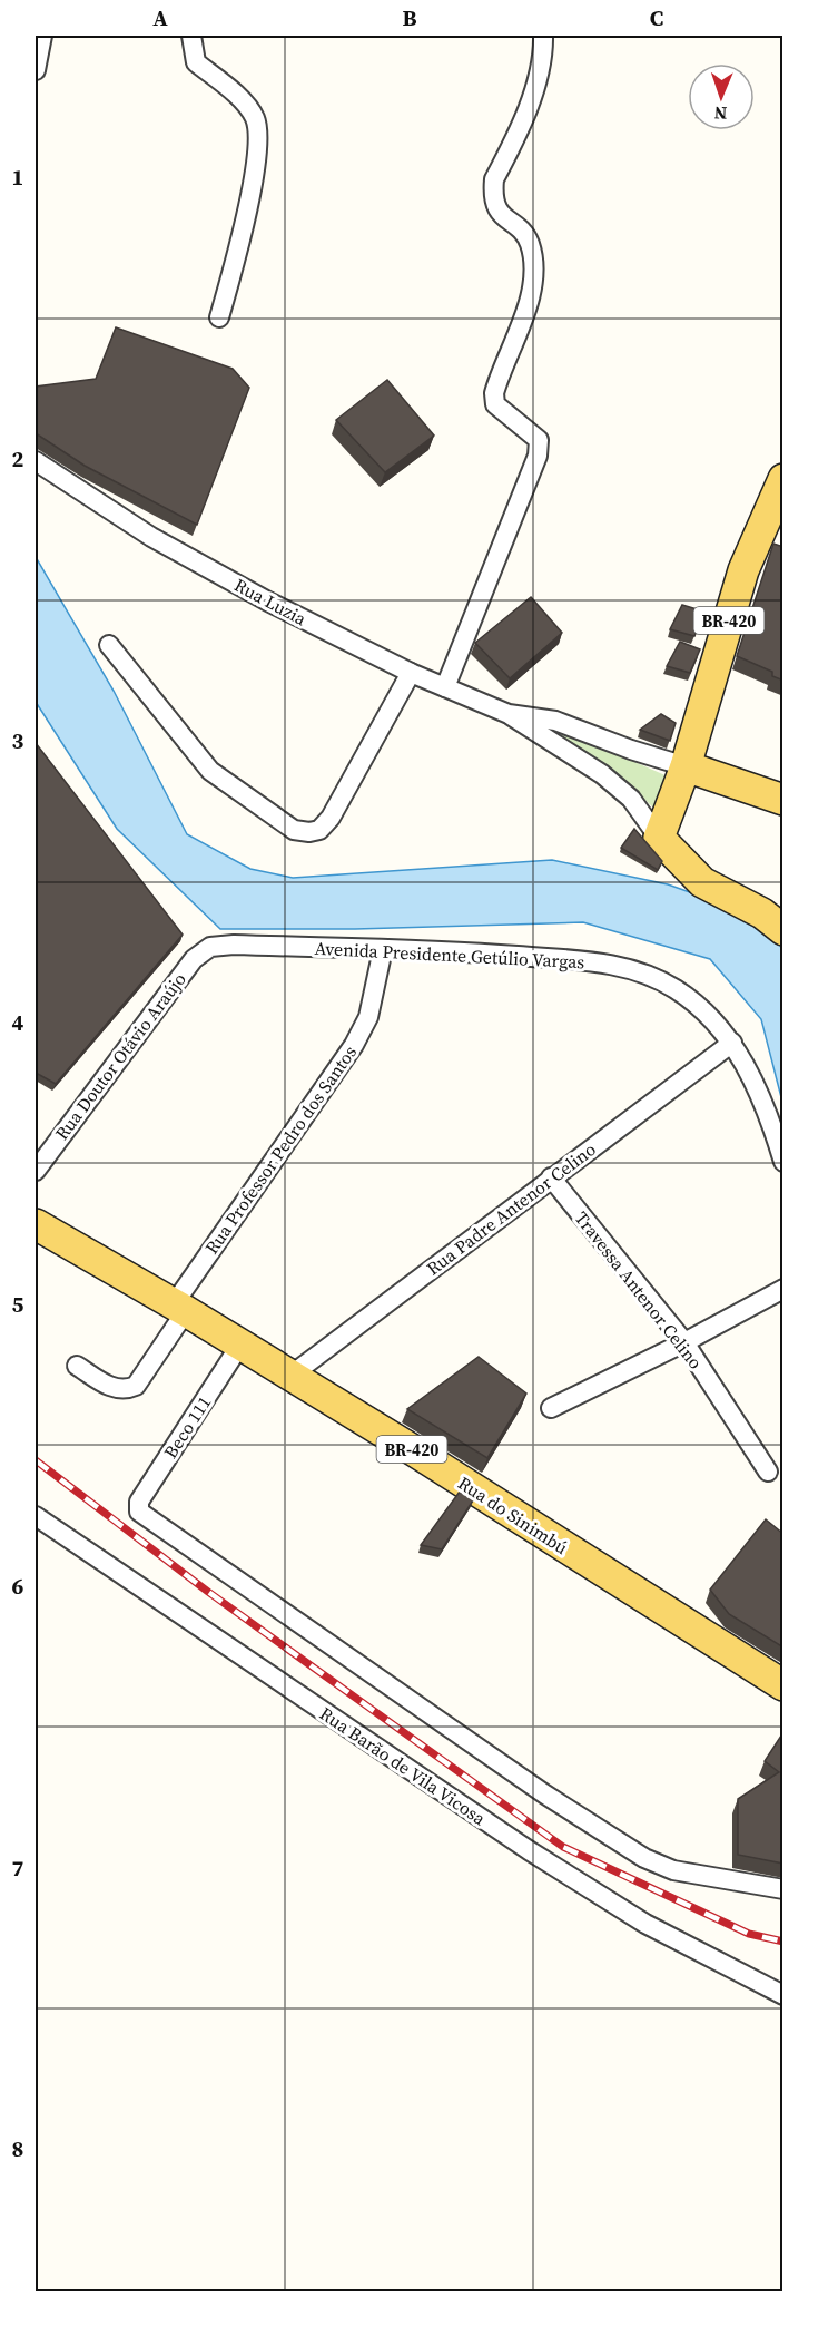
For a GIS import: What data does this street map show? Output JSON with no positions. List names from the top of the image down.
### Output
{
  "streets": {
    "main road": ["BR-420", "Rua do Sinimbú"],
    "street": [
      "Rua Luzia",
      "Avenida Presidente Getúlio Vargas",
      "Rua Doutor Otávio Araújo",
      "Rua Professor Pedro dos Santos",
      "Rua Padre Antenor Celino",
      "Travessa Antenor Celino",
      "Beco 111",
      "Rua Barão de Vila Vicosa"
    ]
  },
  "crossings": [
    ["Rua Luzia", "BR-420"],
    ["Avenida Presidente Getúlio Vargas", "Rua Doutor Otávio Araújo"],
    ["Avenida Presidente Getúlio Vargas", "Rua Professor Pedro dos Santos"],
    ["Avenida Presidente Getúlio Vargas", "Rua Padre Antenor Celino"],
    ["Rua Professor Pedro dos Santos", "Rua do Sinimbú"],
    ["Rua Padre Antenor Celino", "Travessa Antenor Celino"],
    ["Rua Padre Antenor Celino", "Rua do Sinimbú"],
    ["Beco 111", "Rua do Sinimbú"]
  ],
  "north": "bottom",
  "grid": {
    "columns": ["A", "B", "C"],
    "rows": [
      "1",
      "2",
      "3",
      "4",
      "5",
      "6",
      "7",
      "8"
    ]
  }
}
